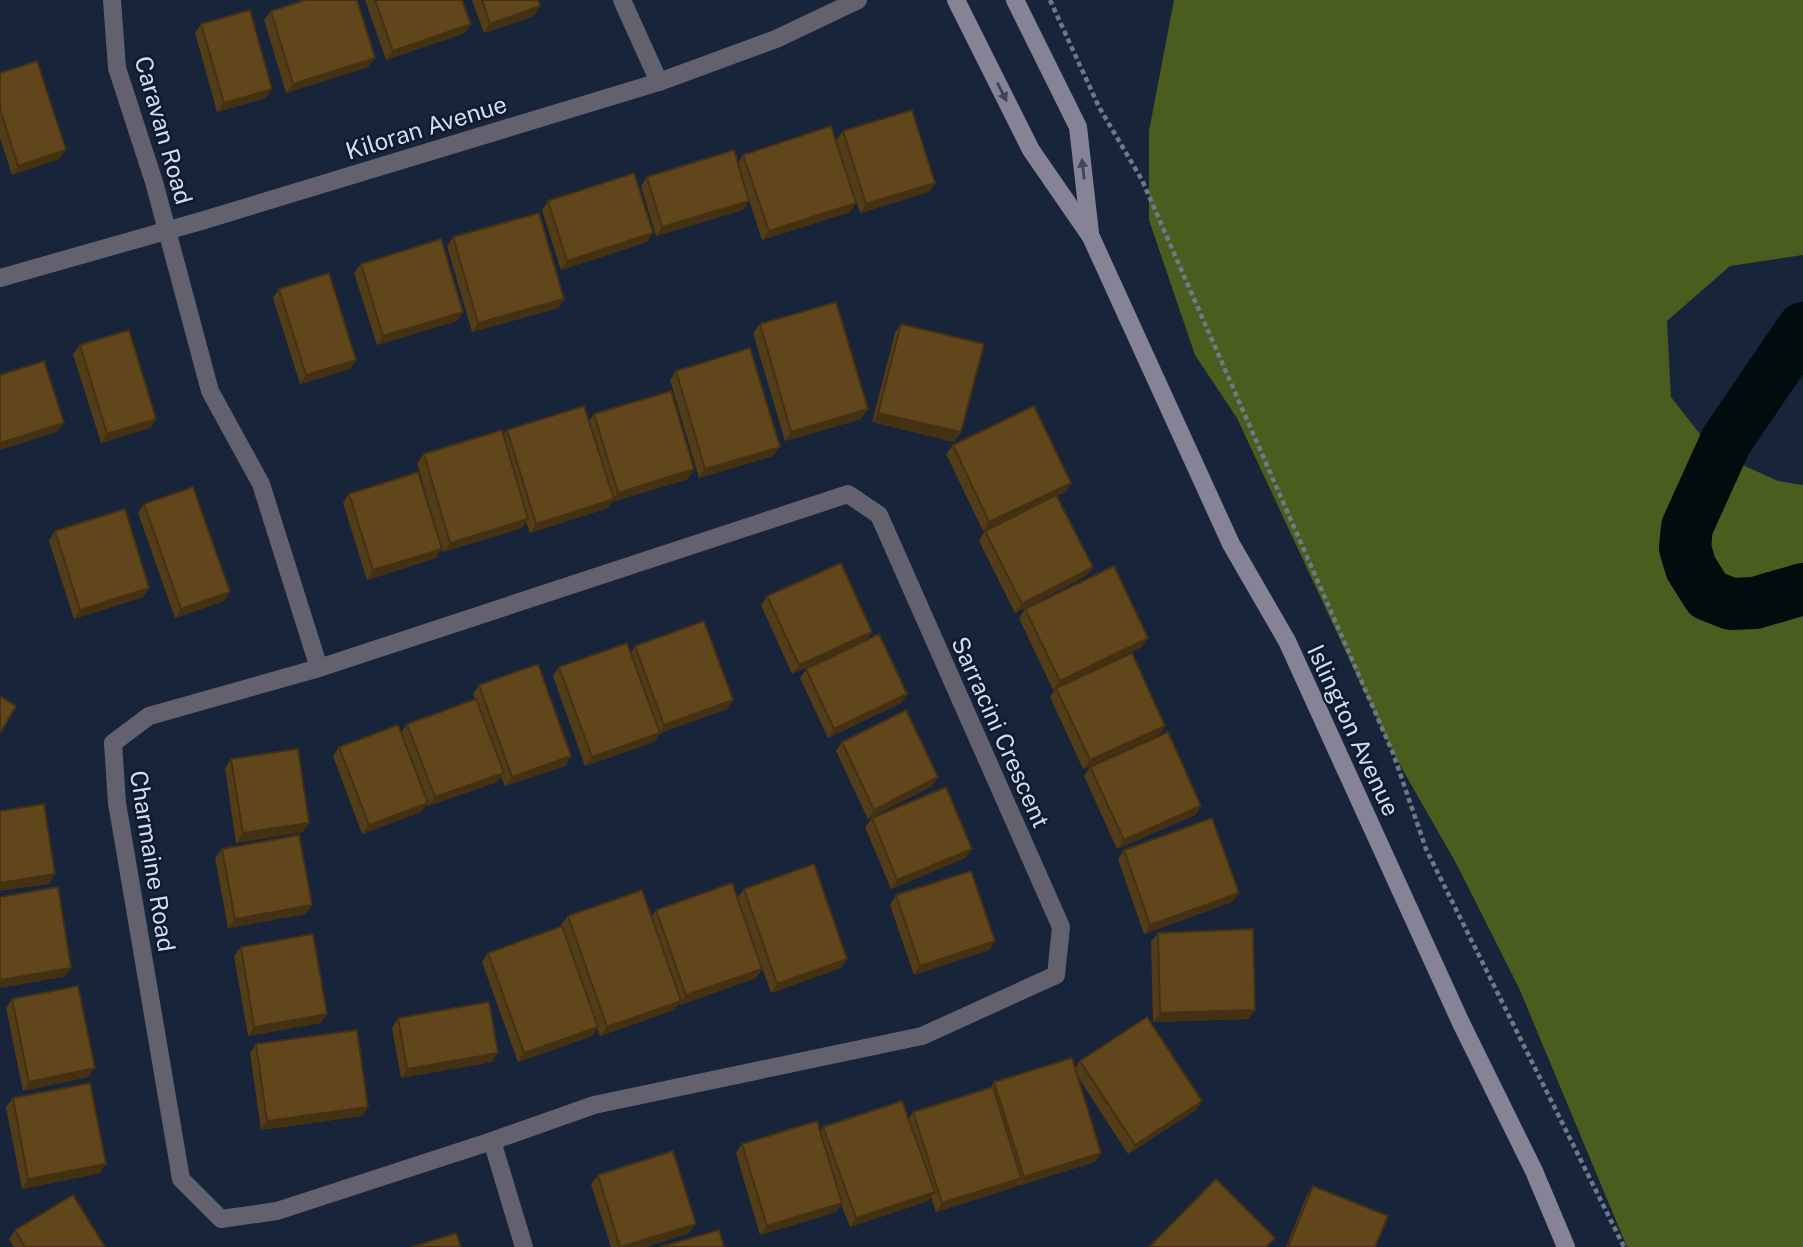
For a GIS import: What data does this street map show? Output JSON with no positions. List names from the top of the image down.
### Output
{
  "streets": {
    "main road": ["Islington Avenue"],
    "street": [
      "Kiloran Avenue",
      "Caravan Road",
      "Sarracini Crescent",
      "Charmaine Road"
    ]
  },
  "crossings": [
    ["Kiloran Avenue", "Caravan Road"],
    ["Sarracini Crescent", "Charmaine Road"]
  ]
}
